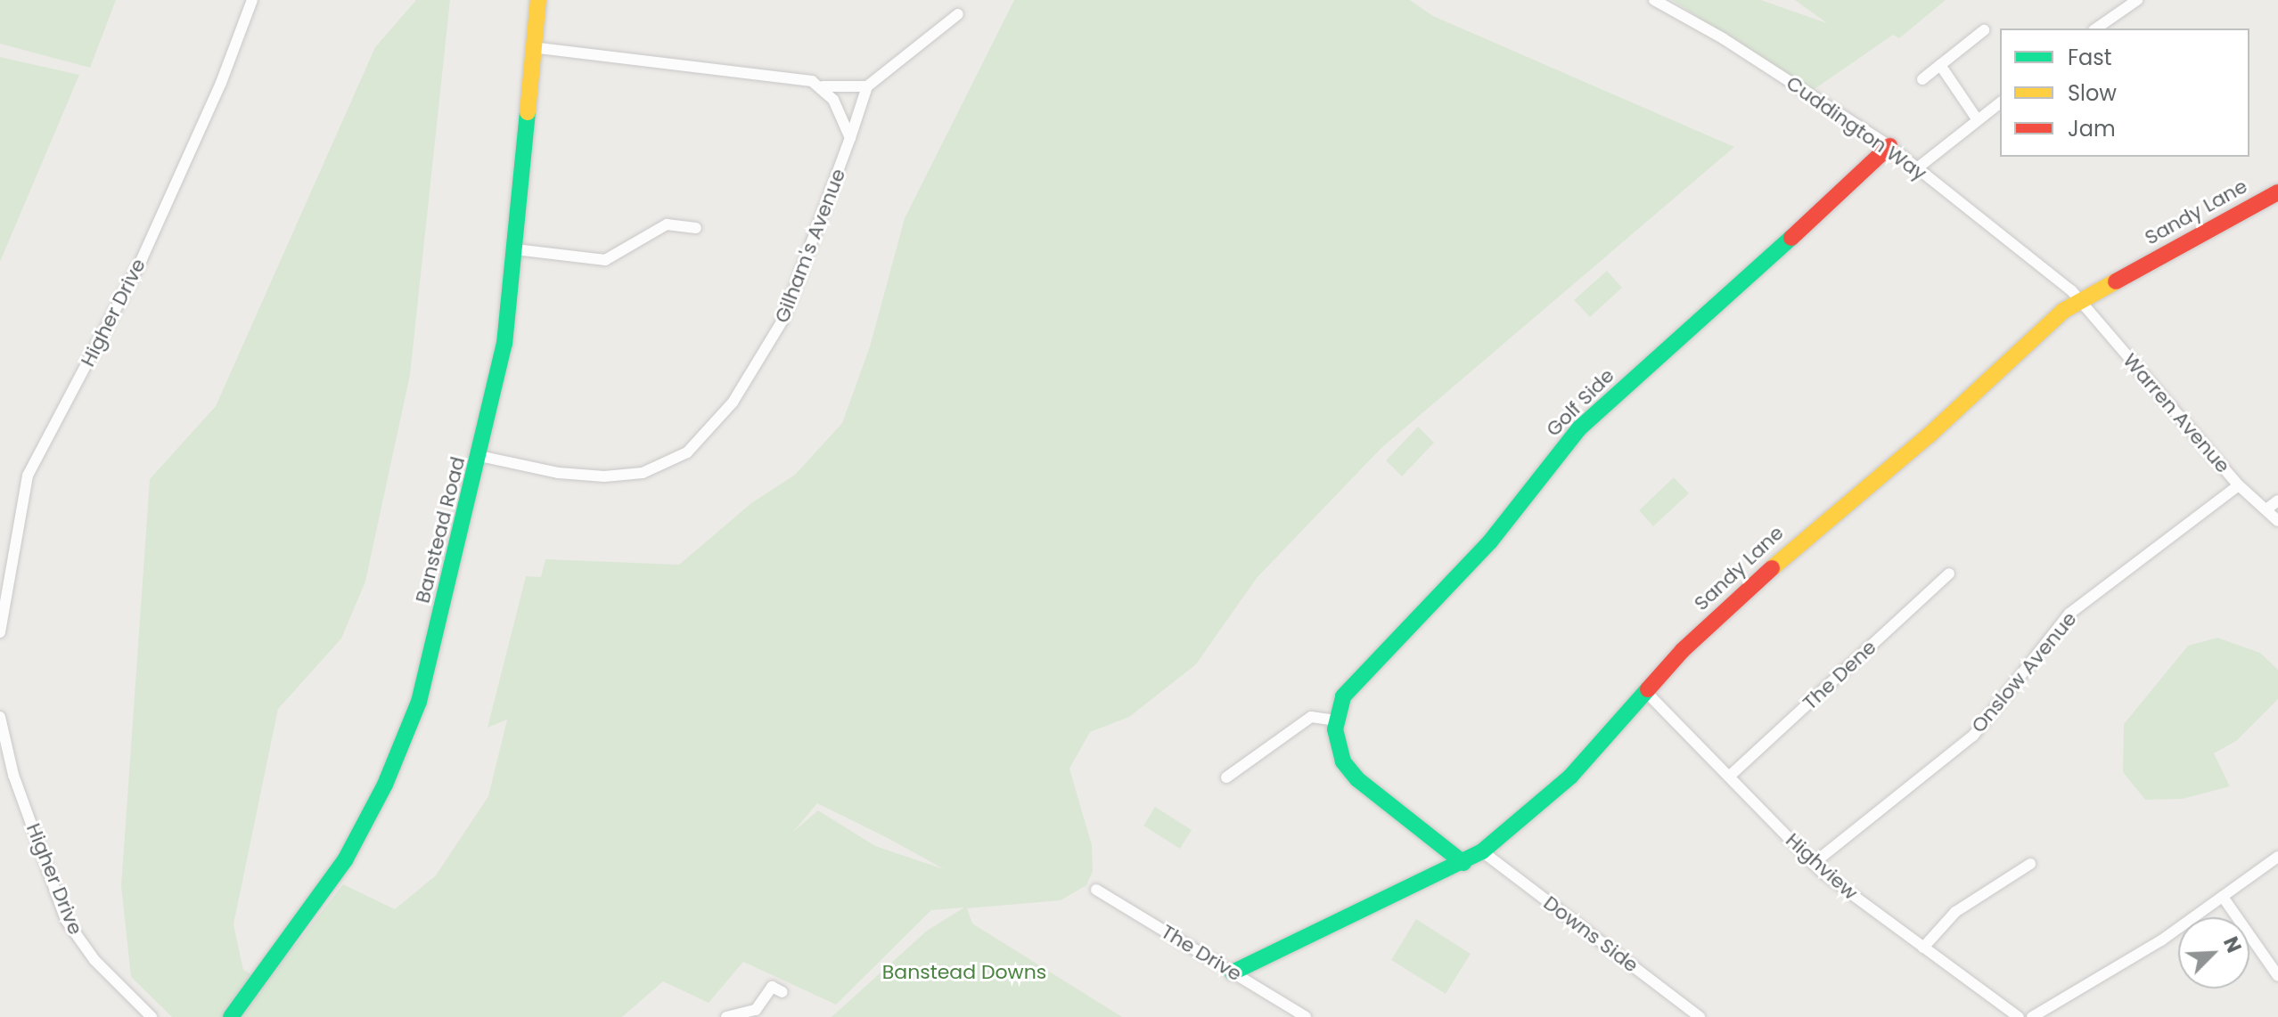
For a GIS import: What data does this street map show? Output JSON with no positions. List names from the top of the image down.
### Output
{
  "streets": {
    "street": [
      "Cuddington Way",
      "Sandy Lane",
      "Gilham's Avenue",
      "Higher Drive",
      "Golf Side",
      "Warren Avenue",
      "Banstead Road",
      "Onslow Avenue",
      "The Dene",
      "Highview",
      "Downs Side",
      "The Drive"
    ]
  },
  "crossings": [
    ["Cuddington Way", "Sandy Lane"],
    ["Cuddington Way", "Golf Side"],
    ["Cuddington Way", "Warren Avenue"],
    ["Sandy Lane", "Warren Avenue"],
    ["Sandy Lane", "Highview"],
    ["Sandy Lane", "Downs Side"],
    ["Sandy Lane", "The Drive"],
    ["Gilham's Avenue", "Banstead Road"],
    ["Warren Avenue", "Onslow Avenue"],
    ["Onslow Avenue", "Highview"],
    ["The Dene", "Highview"]
  ],
  "parks": ["Banstead Downs"],
  "legend": ["Fast", "Slow", "Jam"],
  "north": "top right"
}
